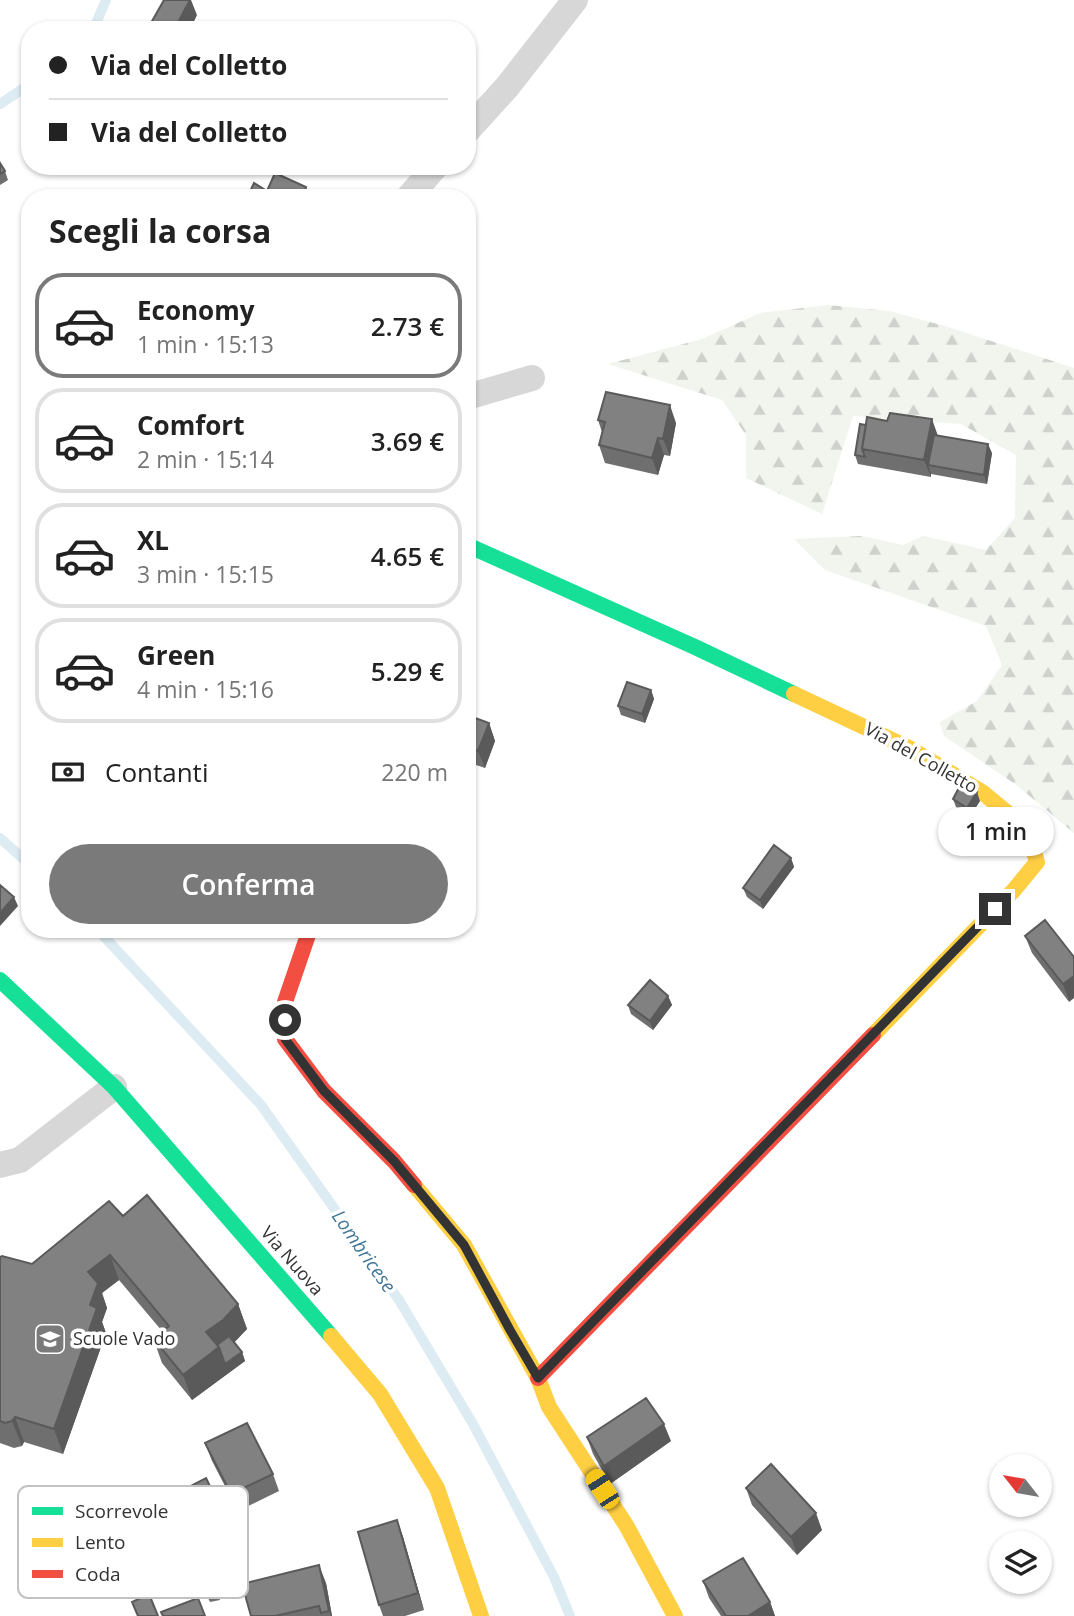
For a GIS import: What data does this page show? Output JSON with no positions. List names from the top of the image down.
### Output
{
  "streets": {
    "street": ["Via del Colletto", "Via Nuova"]
  },
  "water": ["Lombricese"],
  "places": {
    "school or university": ["Scuole Vado"]
  },
  "legend": ["Scorrevole", "Lento", "Coda"],
  "north": "top left",
  "page": {
    "banner": ["Via del Colletto", "Via del Colletto"],
    "heading": "Scegli la corsa",
    "list": [
      {
        "name": "Economy",
        "note": "1 min · 15:13",
        "value": "2.73 €"
      },
      {
        "name": "Comfort",
        "note": "2 min · 15:14",
        "value": "3.69 €"
      },
      {
        "name": "XL",
        "note": "3 min · 15:15",
        "value": "4.65 €"
      },
      {
        "name": "Green",
        "note": "4 min · 15:16",
        "value": "5.29 €"
      }
    ],
    "pay": ["Contanti", "220 m"],
    "bubble": "1 min",
    "buttons": "Conferma"
  }
}
